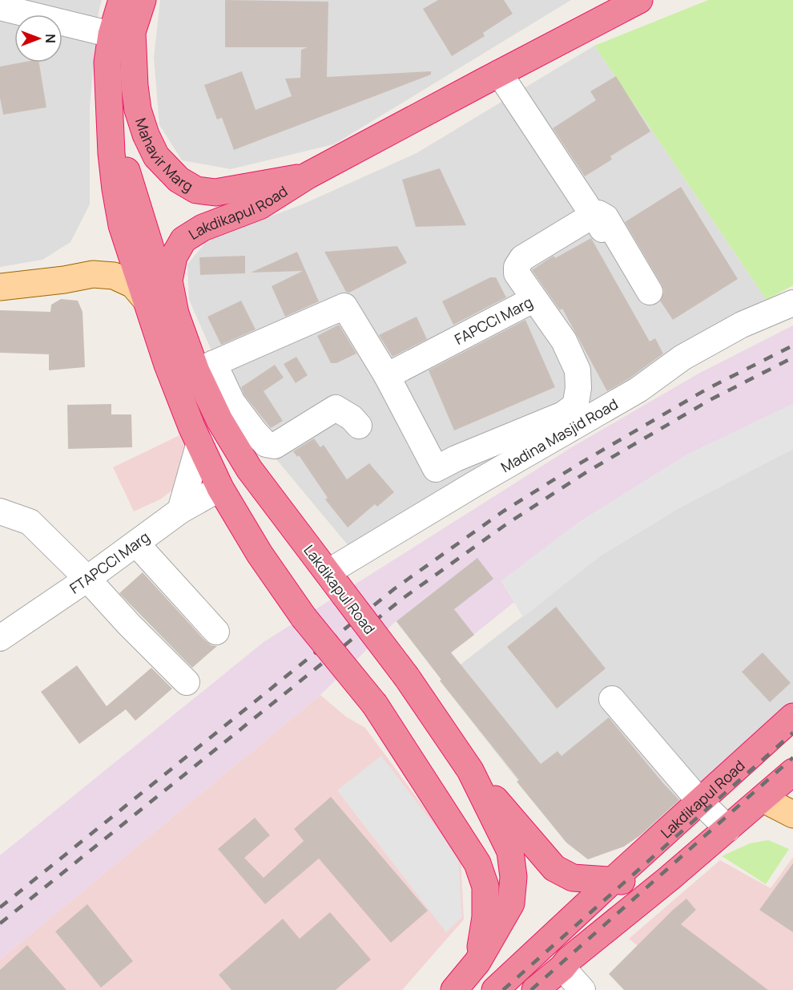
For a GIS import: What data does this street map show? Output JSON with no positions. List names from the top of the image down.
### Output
{
  "streets": {
    "highway": ["Mahavir Marg", "Lakdikapul Road"],
    "street": ["FAPCCI Marg", "Madina Masjid Road", "FTAPCCI Marg"]
  },
  "crossings": [
    ["Mahavir Marg", "Lakdikapul Road"],
    ["Lakdikapul Road", "Madina Masjid Road"],
    ["Lakdikapul Road", "FTAPCCI Marg"]
  ],
  "north": "right"
}
